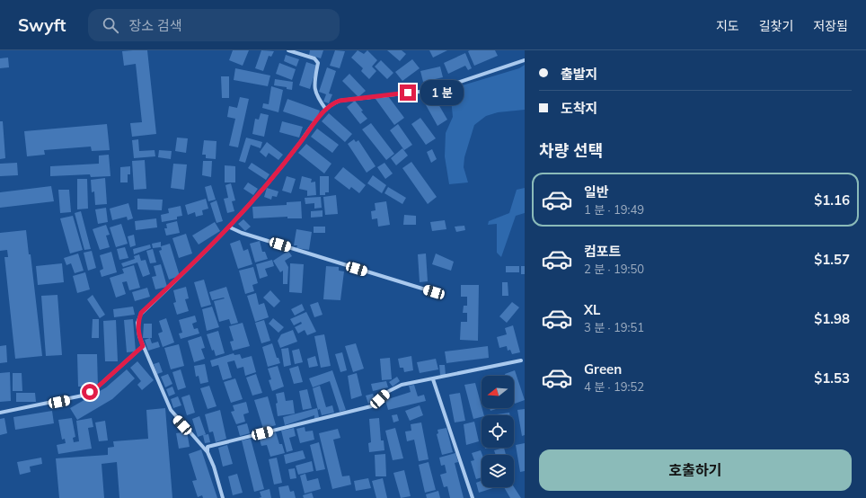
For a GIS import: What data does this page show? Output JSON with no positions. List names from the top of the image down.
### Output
{
  "north": "left",
  "page": {
    "header": "Swyft",
    "search": "장소 검색",
    "nav": ["지도", "길찾기", "저장됨"],
    "banner": ["출발지", "도착지"],
    "bubble": "1 분",
    "heading": "차량 선택",
    "list": [
      {
        "name": "일반",
        "note": "1 분 · 19:49",
        "value": "$1.16"
      },
      {
        "name": "컴포트",
        "note": "2 분 · 19:50",
        "value": "$1.57"
      },
      {
        "name": "XL",
        "note": "3 분 · 19:51",
        "value": "$1.98"
      },
      {
        "name": "Green",
        "note": "4 분 · 19:52",
        "value": "$1.53"
      }
    ],
    "buttons": "호출하기"
  }
}
